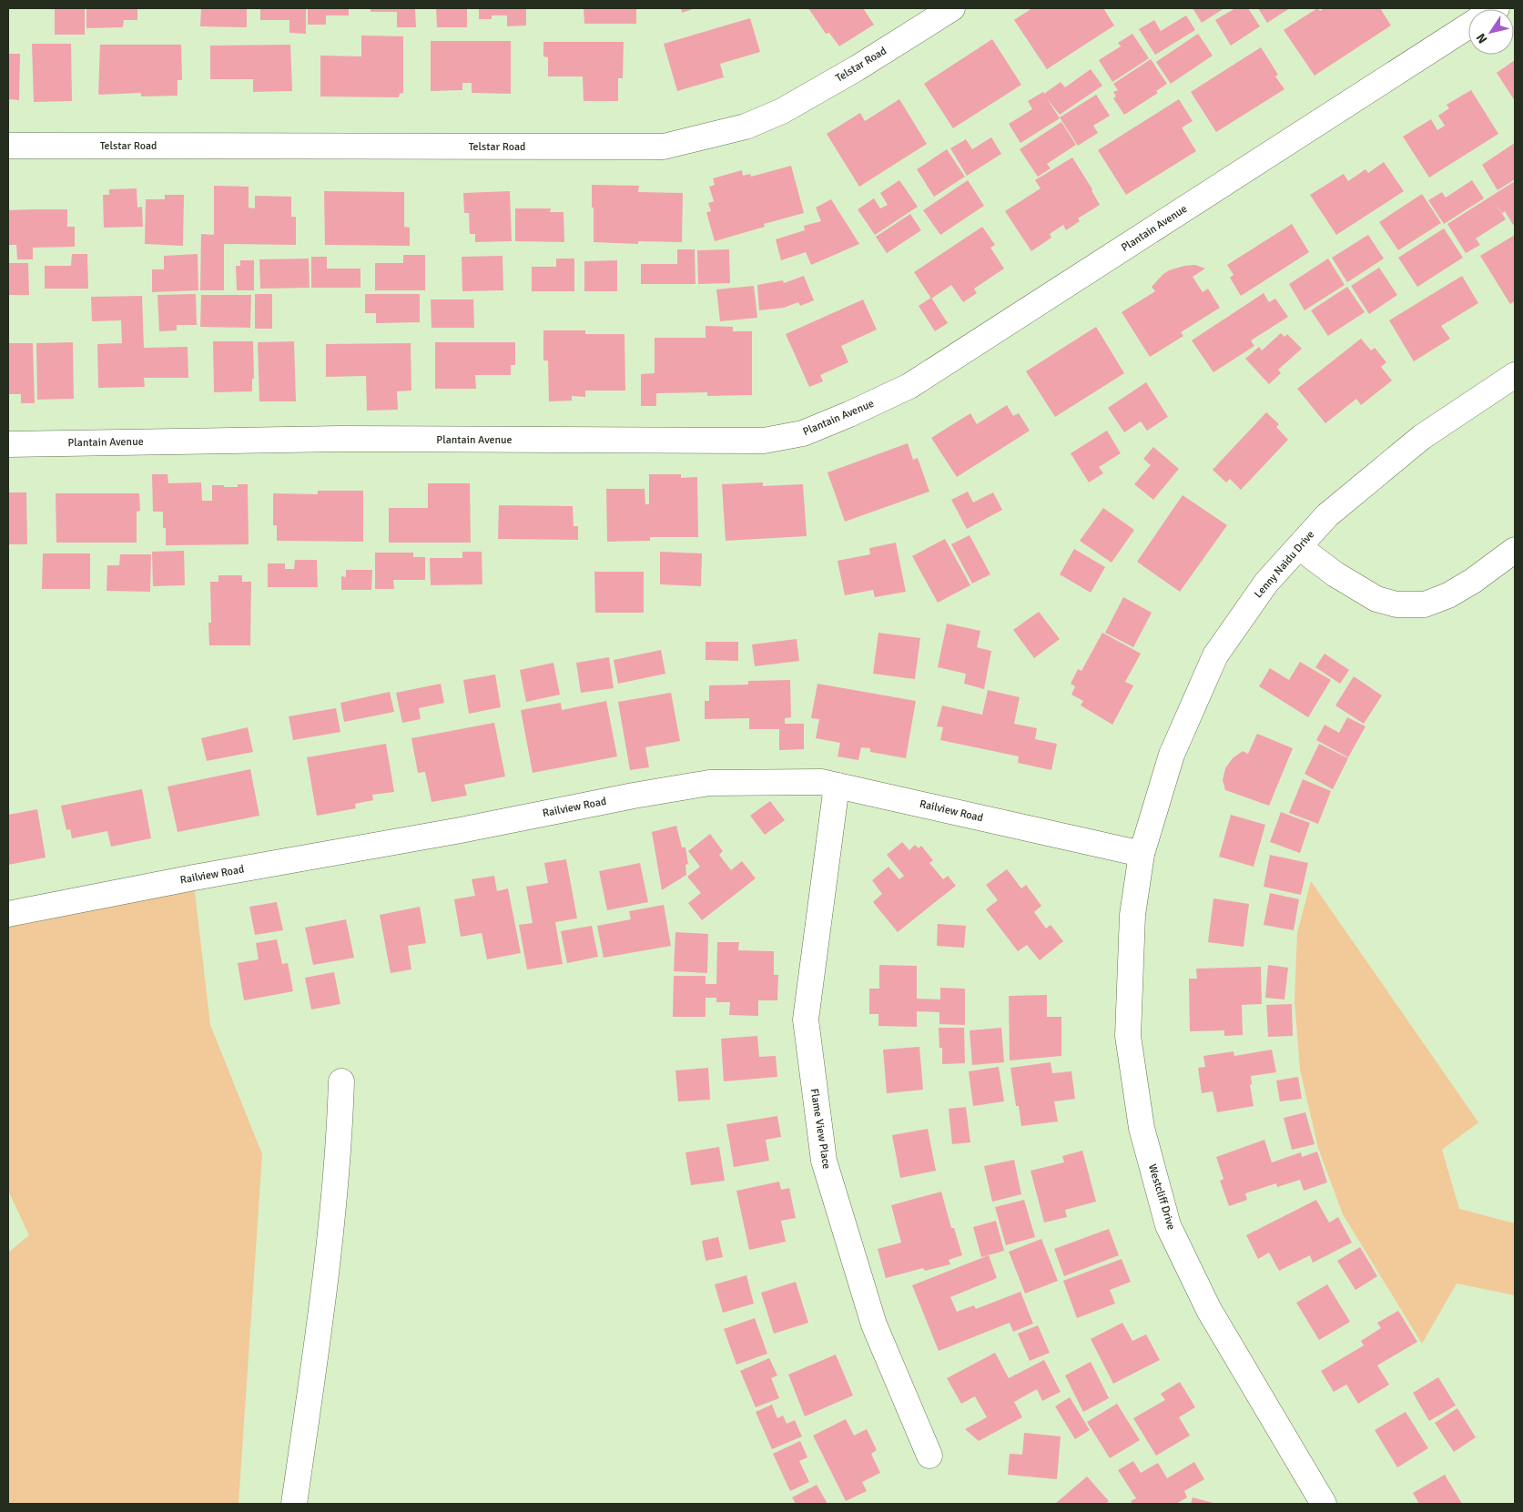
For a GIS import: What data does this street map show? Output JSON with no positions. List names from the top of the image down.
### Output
{
  "streets": {
    "street": [
      "Telstar Road",
      "Plantain Avenue",
      "Lenny Naidu Drive",
      "Railview Road",
      "Flame View Place",
      "Westcliff Drive"
    ]
  },
  "crossings": [
    ["Lenny Naidu Drive", "Railview Road"],
    ["Lenny Naidu Drive", "Westcliff Drive"],
    ["Railview Road", "Flame View Place"],
    ["Railview Road", "Westcliff Drive"]
  ],
  "north": "bottom left"
}
